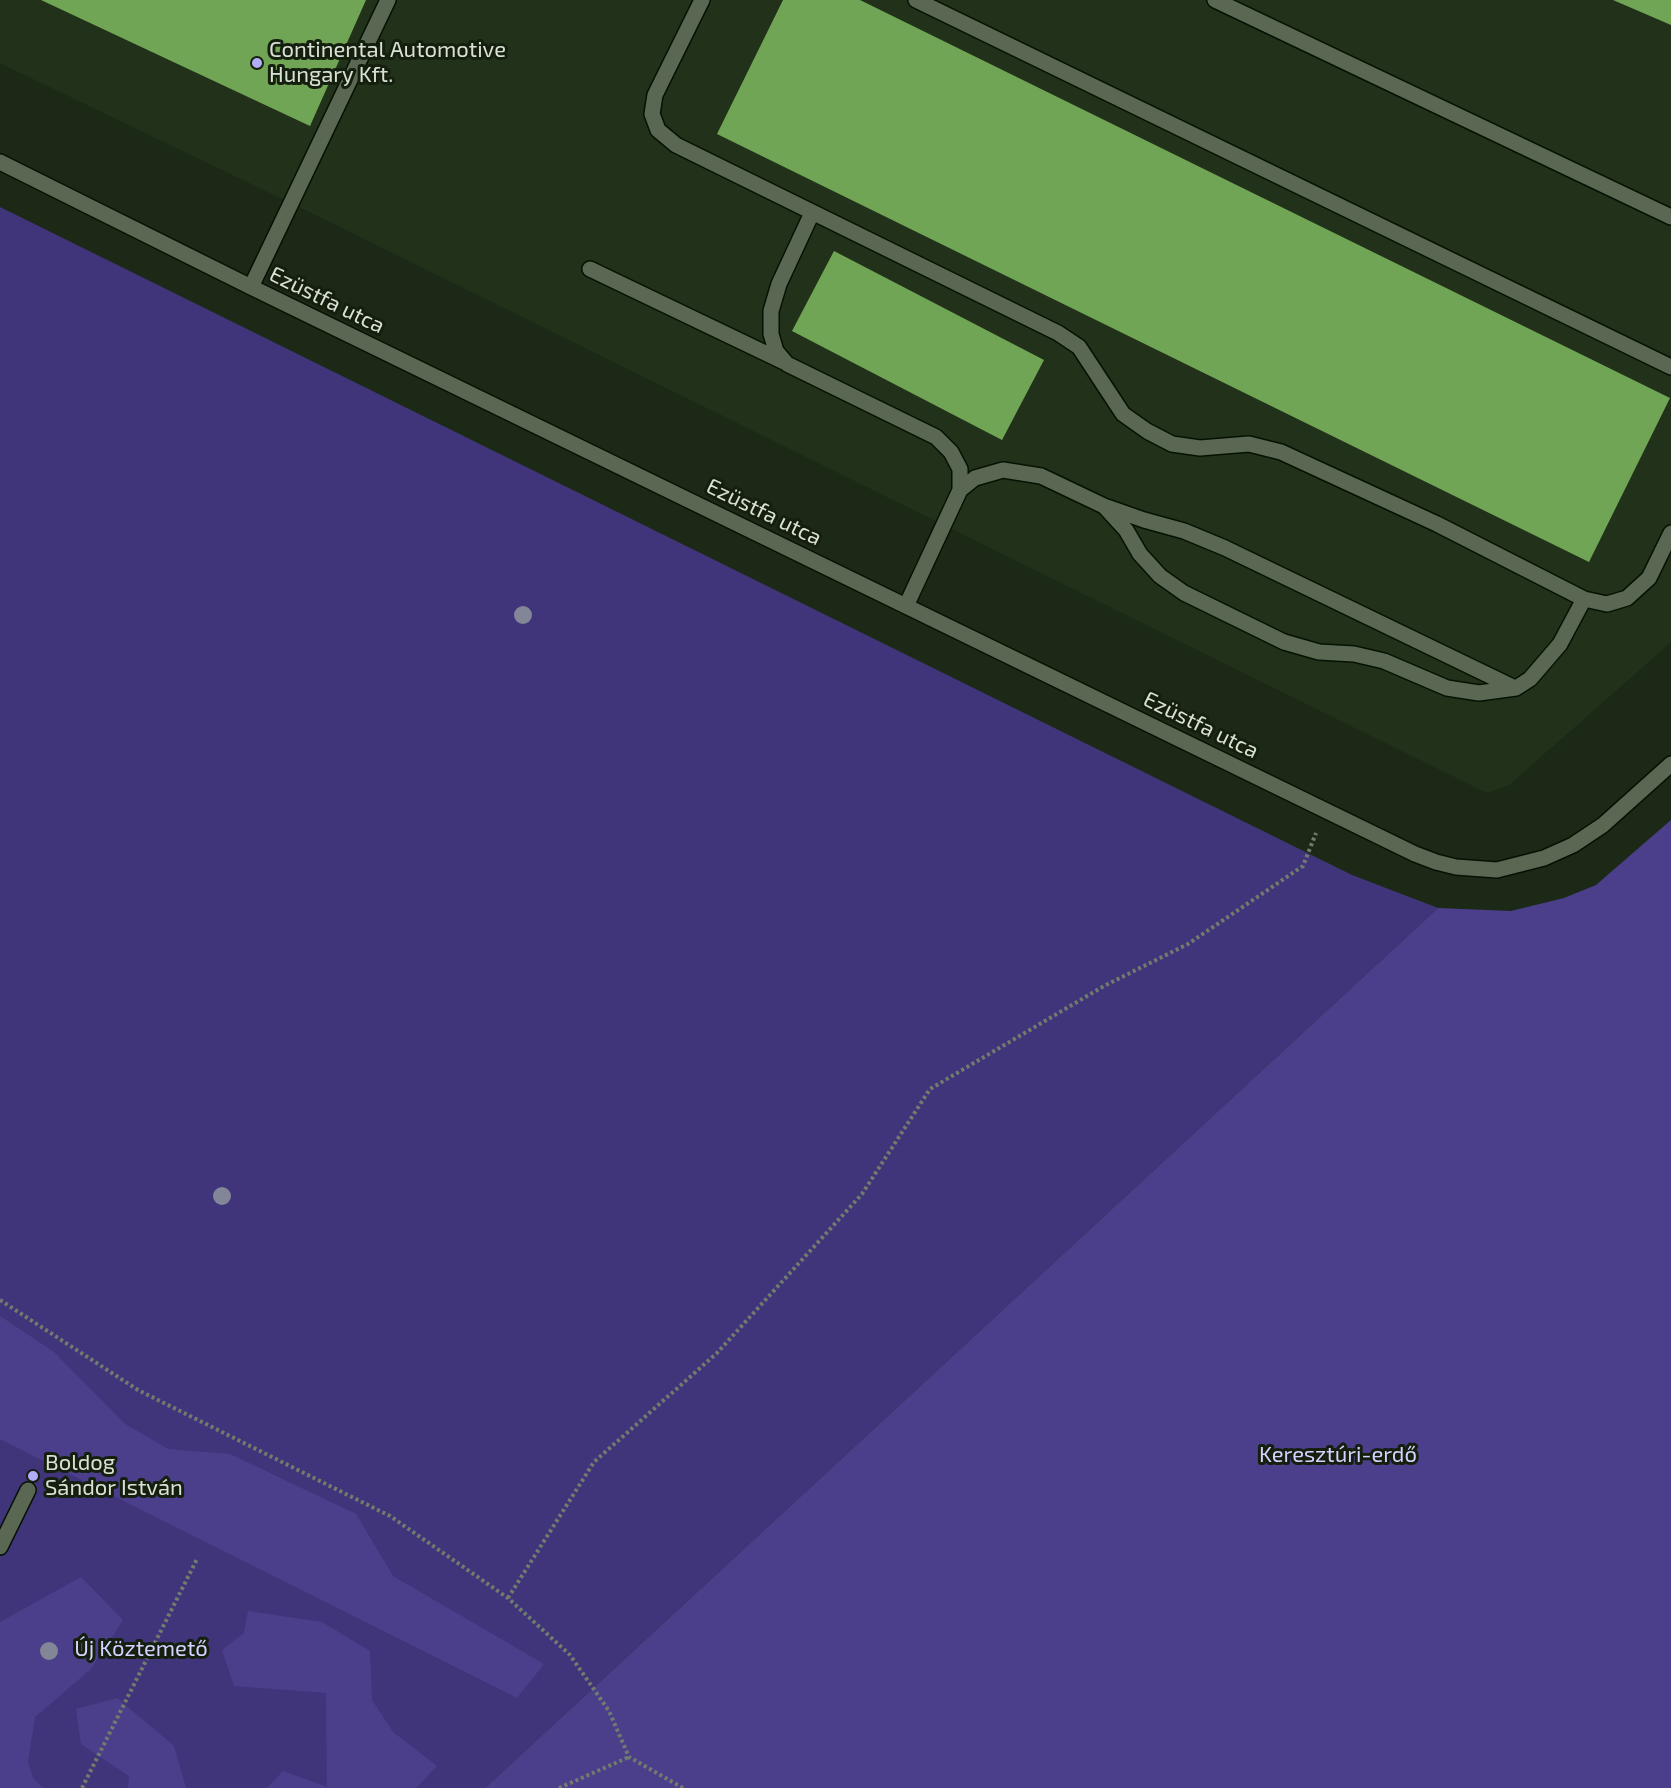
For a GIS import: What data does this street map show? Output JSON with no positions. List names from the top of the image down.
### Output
{
  "streets": {
    "street": ["Ezüstfa utca"]
  },
  "parks": ["Keresztúri-erdő", "Új Köztemető"],
  "places": ["Continental Automotive Hungary Kft.", "Boldog Sándor István"]
}
